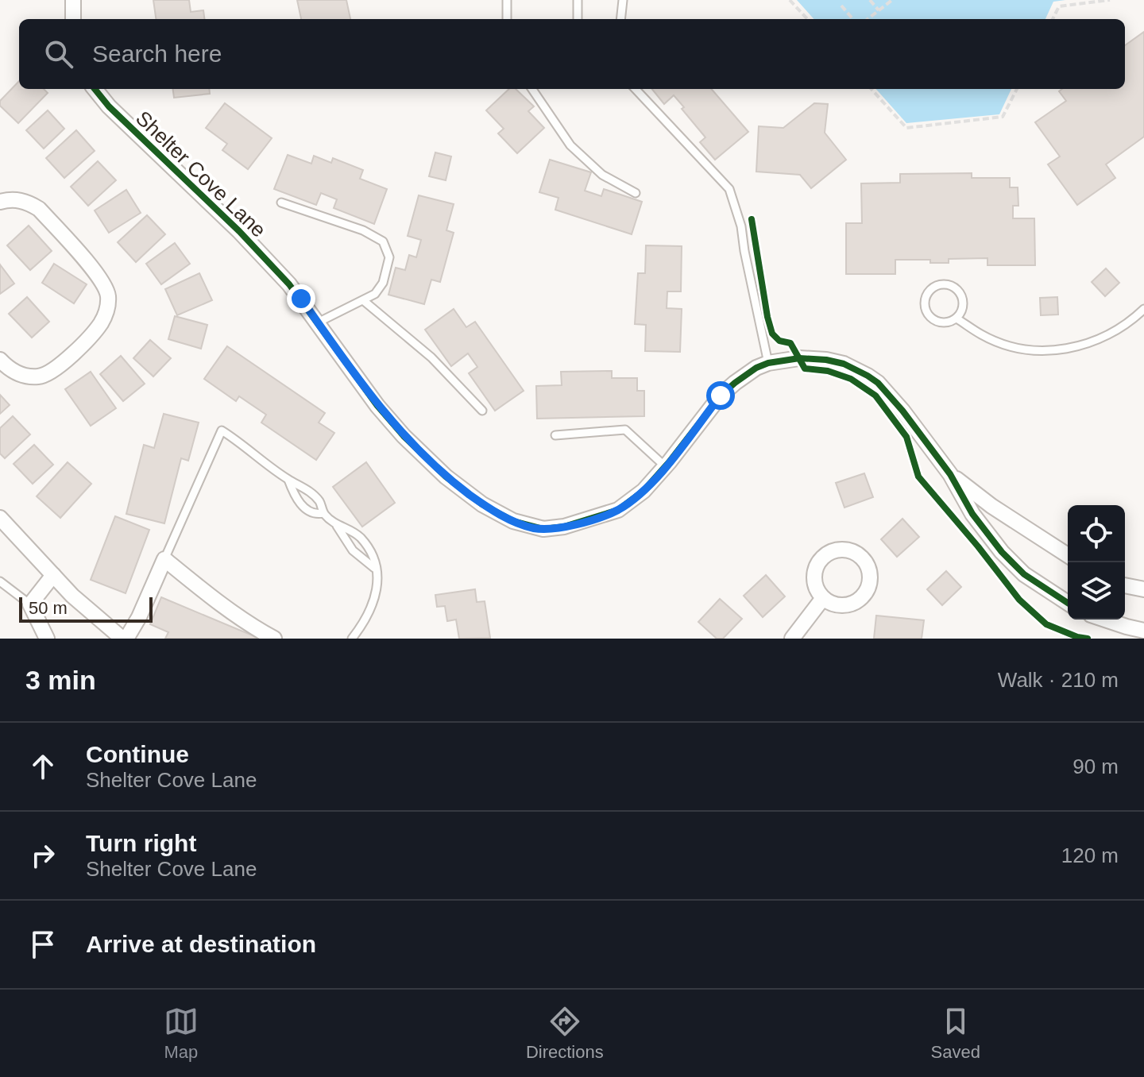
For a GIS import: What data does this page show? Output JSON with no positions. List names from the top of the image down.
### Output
{
  "streets": {
    "street": ["Shelter Cove Lane"]
  },
  "scale_bar": "50 m",
  "page": {
    "search": "Search here",
    "scale": "50 m",
    "heading": ["3 min", "Walk · 210 m"],
    "list": [
      ["Continue", "Shelter Cove Lane", "90 m"],
      ["Turn right", "Shelter Cove Lane", "120 m"],
      "Arrive at destination"
    ],
    "nav": ["Map", "Directions", "Saved"]
  }
}
